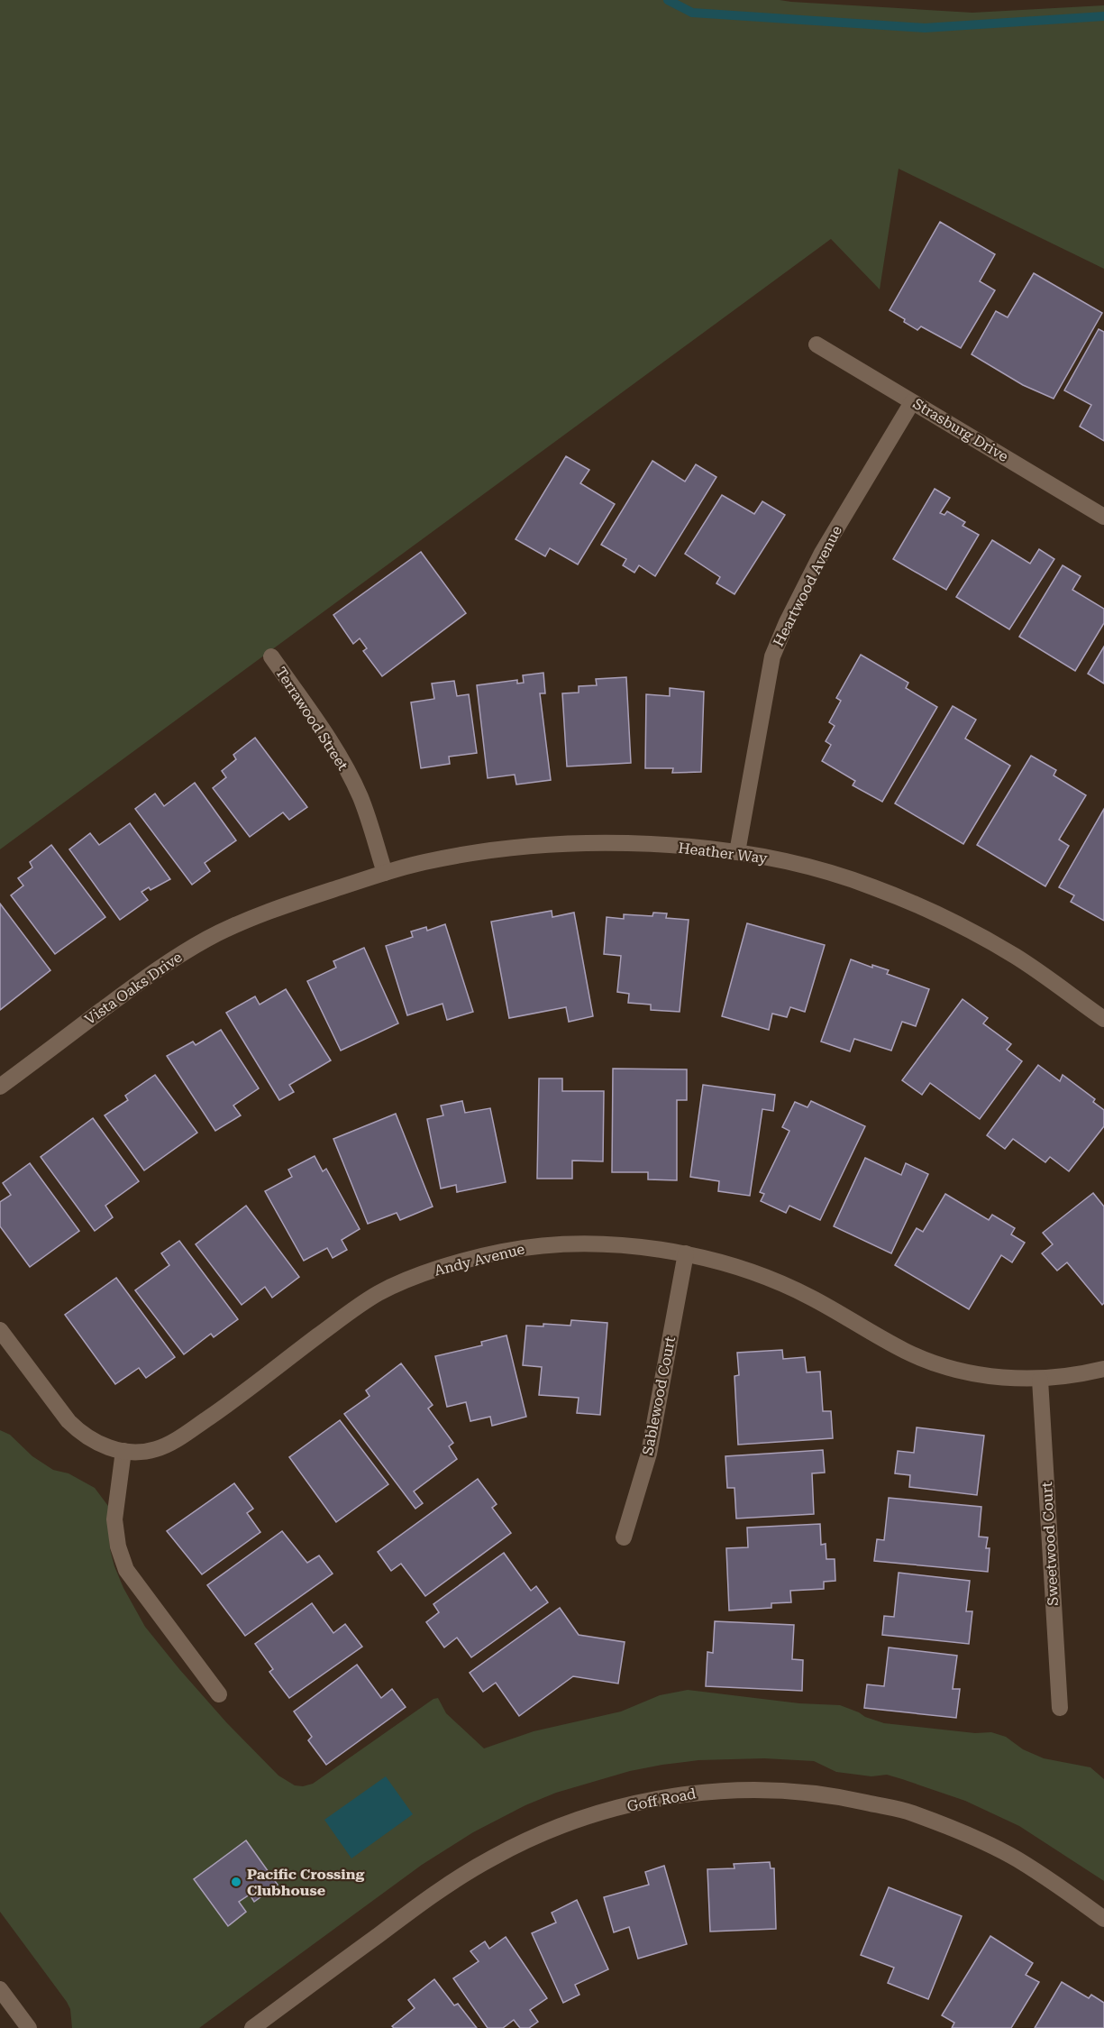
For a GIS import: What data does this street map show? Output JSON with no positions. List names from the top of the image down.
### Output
{
  "streets": {
    "street": [
      "Strasburg Drive",
      "Heartwood Avenue",
      "Terrawood Street",
      "Heather Way",
      "Vista Oaks Drive",
      "Andy Avenue",
      "Sablewood Court",
      "Sweetwood Court",
      "Goff Road"
    ]
  },
  "crossings": [
    ["Strasburg Drive", "Heartwood Avenue"],
    ["Heartwood Avenue", "Heather Way"],
    ["Terrawood Street", "Heather Way"],
    ["Heather Way", "Vista Oaks Drive"],
    ["Andy Avenue", "Sablewood Court"],
    ["Andy Avenue", "Sweetwood Court"]
  ],
  "places": ["Pacific Crossing Clubhouse"]
}
